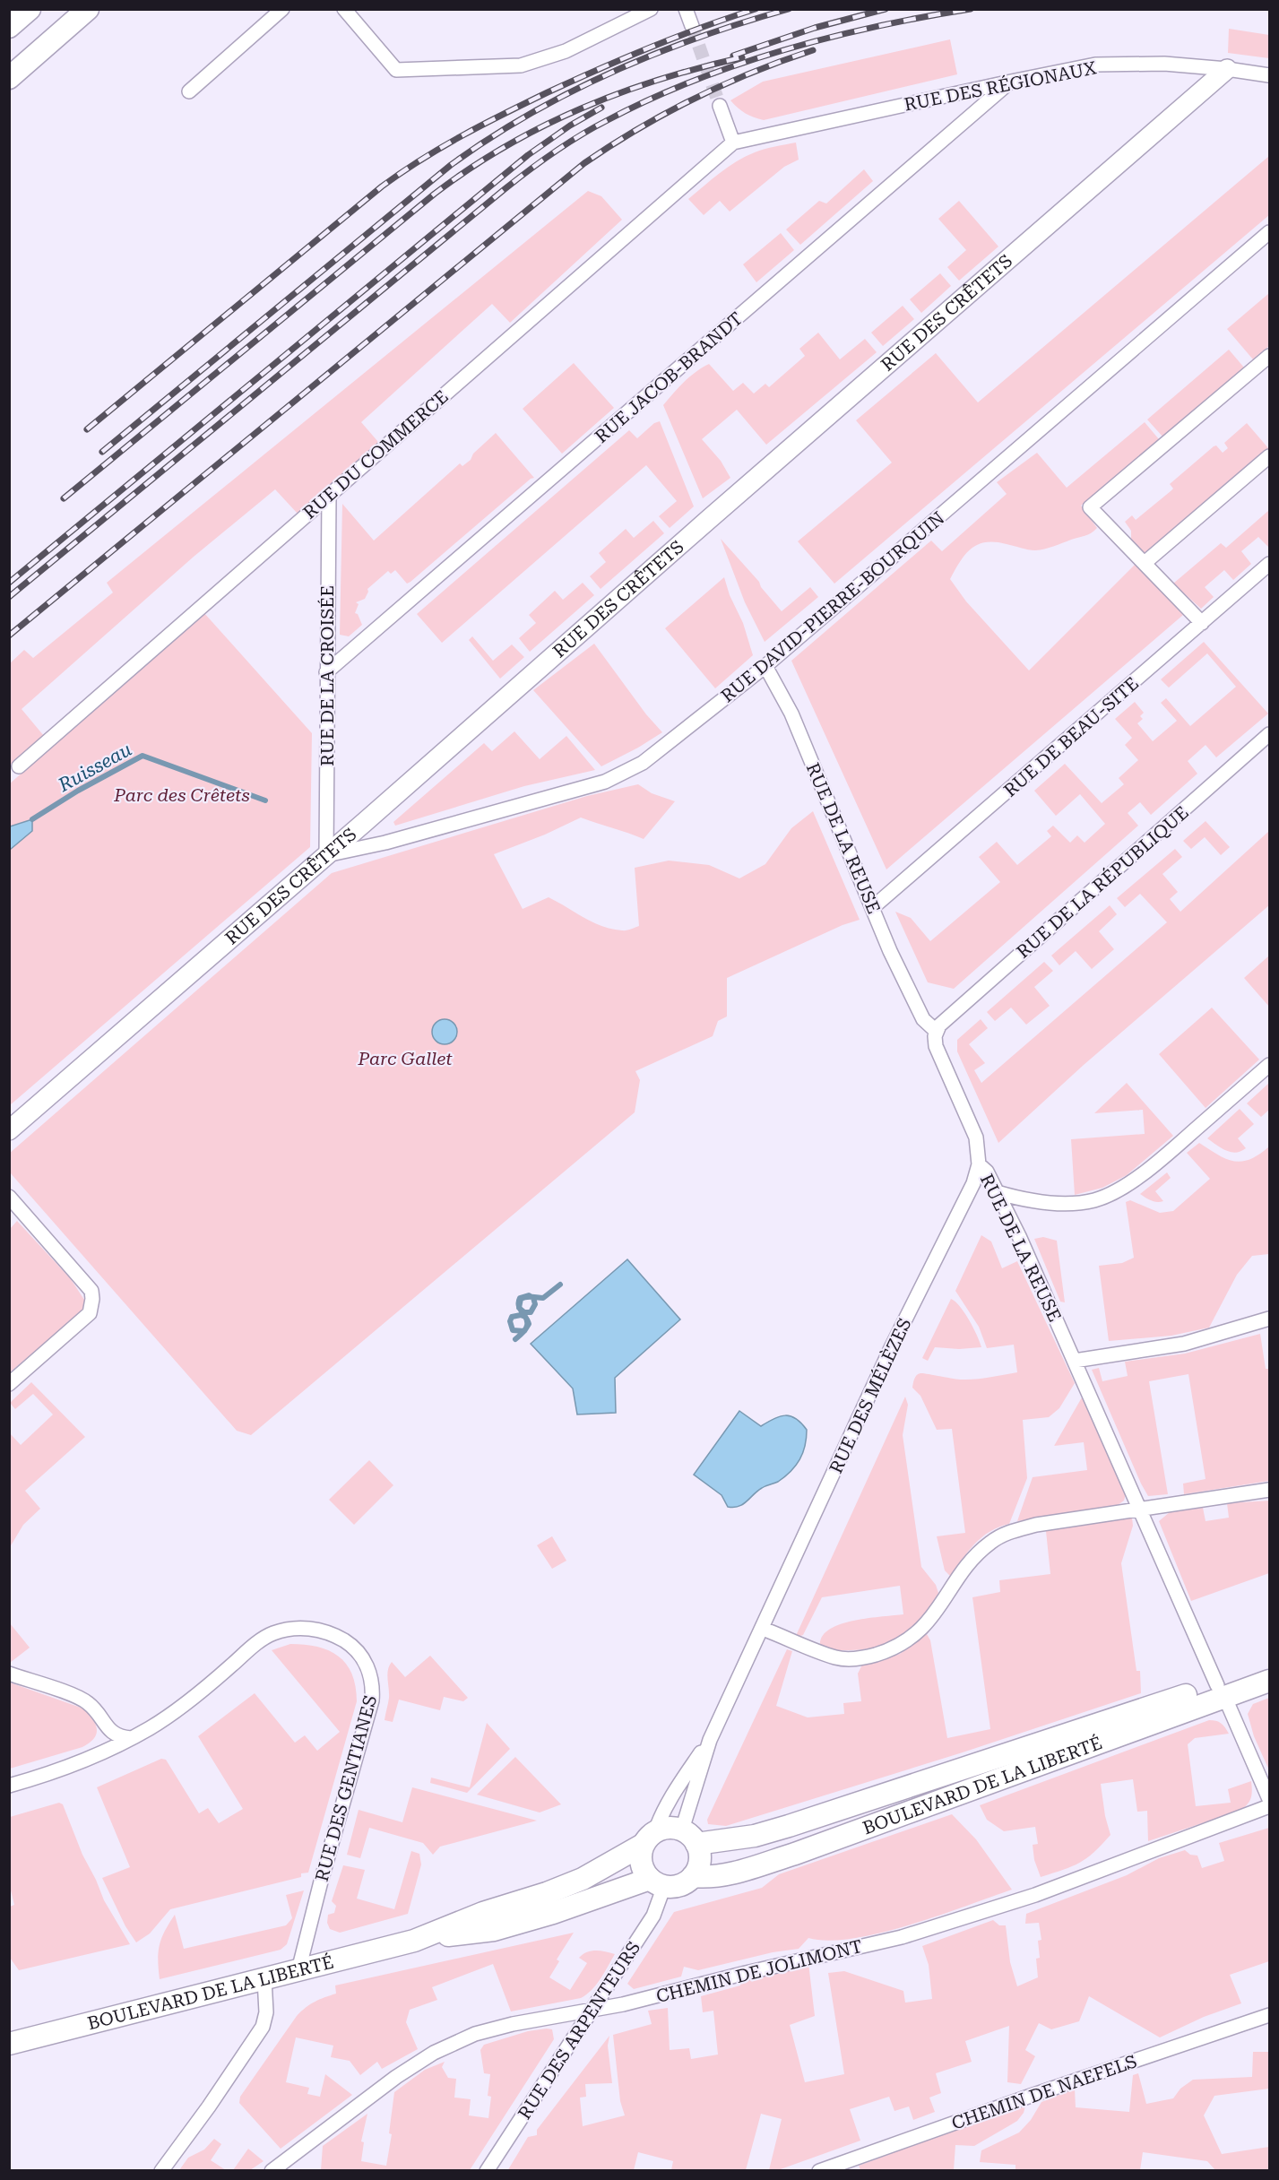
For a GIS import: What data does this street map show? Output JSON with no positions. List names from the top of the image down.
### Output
{
  "streets": {
    "main road": ["BOULEVARD DE LA LIBERTÉ"],
    "street": [
      "RUE DES RÉGIONAUX",
      "RUE DES CRÊTETS",
      "RUE JACOB-BRANDT",
      "RUE DU COMMERCE",
      "RUE DAVID-PIERRE-BOURQUIN",
      "RUE DE LA CROISÉE",
      "RUE DE BEAU-SITE",
      "RUE DE LA REUSE",
      "RUE DE LA RÉPUBLIQUE",
      "RUE DES MÉLÈZES",
      "RUE DES GENTIANES",
      "CHEMIN DE JOLIMONT",
      "RUE DES ARPENTEURS",
      "CHEMIN DE NAEFELS"
    ]
  },
  "crossings": [
    ["RUE DES RÉGIONAUX", "RUE DES CRÊTETS"],
    ["RUE DES RÉGIONAUX", "RUE JACOB-BRANDT"],
    ["RUE DES RÉGIONAUX", "RUE DU COMMERCE"],
    ["RUE DES CRÊTETS", "RUE DAVID-PIERRE-BOURQUIN"],
    ["RUE DES CRÊTETS", "RUE DE LA CROISÉE"],
    ["RUE JACOB-BRANDT", "RUE DE LA CROISÉE"],
    ["RUE DU COMMERCE", "RUE DE LA CROISÉE"],
    ["RUE DAVID-PIERRE-BOURQUIN", "RUE DE LA CROISÉE"],
    ["RUE DAVID-PIERRE-BOURQUIN", "RUE DE LA REUSE"],
    ["RUE DE BEAU-SITE", "RUE DE LA REUSE"],
    ["RUE DE LA REUSE", "RUE DE LA RÉPUBLIQUE"],
    ["RUE DE LA REUSE", "RUE DES MÉLÈZES"],
    ["RUE DE LA REUSE", "BOULEVARD DE LA LIBERTÉ"],
    ["RUE DES MÉLÈZES", "BOULEVARD DE LA LIBERTÉ"],
    ["RUE DES MÉLÈZES", "RUE DES ARPENTEURS"],
    ["BOULEVARD DE LA LIBERTÉ", "RUE DES GENTIANES"],
    ["BOULEVARD DE LA LIBERTÉ", "RUE DES ARPENTEURS"],
    ["CHEMIN DE JOLIMONT", "RUE DES ARPENTEURS"]
  ],
  "water": ["Ruisseau"],
  "parks": ["Parc des Crêtets", "Parc Gallet"]
}
